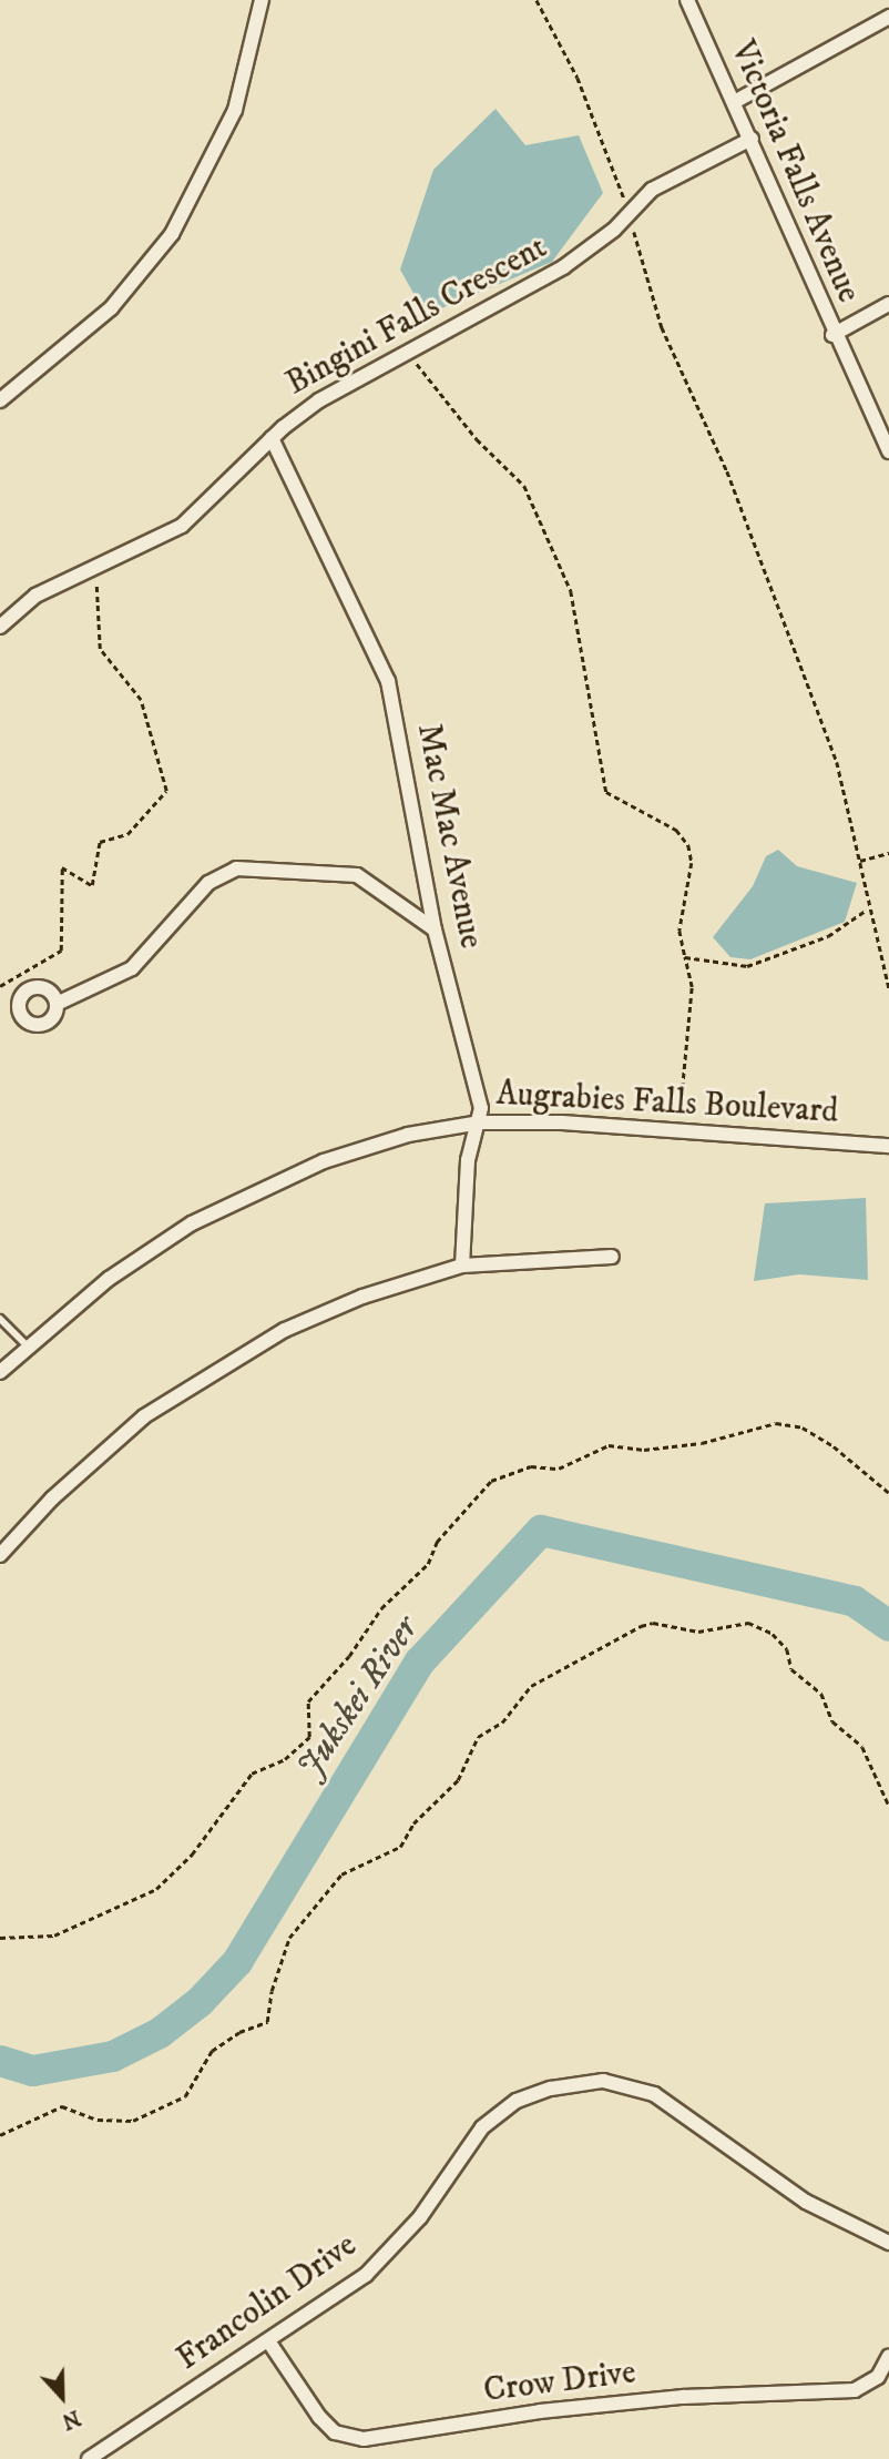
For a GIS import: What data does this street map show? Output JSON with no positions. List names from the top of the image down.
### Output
{
  "streets": {
    "street": [
      "Victoria Falls Avenue",
      "Bingini Falls Crescent",
      "Mac Mac Avenue",
      "Augrabies Falls Boulevard",
      "Francolin Drive",
      "Crow Drive"
    ]
  },
  "crossings": [
    ["Victoria Falls Avenue", "Bingini Falls Crescent"],
    ["Bingini Falls Crescent", "Mac Mac Avenue"],
    ["Mac Mac Avenue", "Augrabies Falls Boulevard"],
    ["Francolin Drive", "Crow Drive"]
  ],
  "water": ["Jukskei River"],
  "north": "bottom"
}
